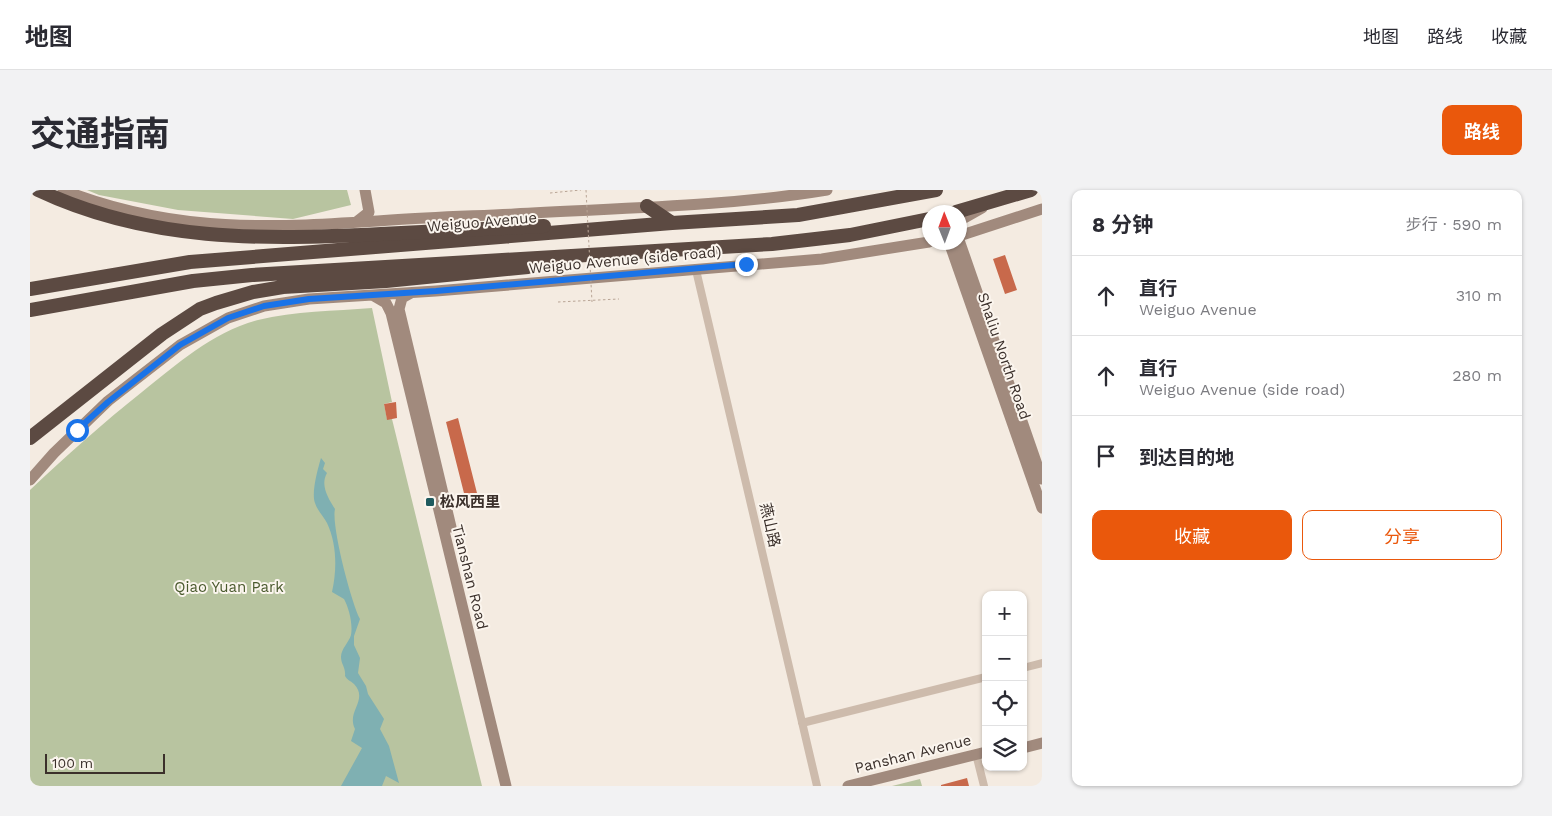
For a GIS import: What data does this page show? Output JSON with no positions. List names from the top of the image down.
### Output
{
  "streets": {
    "highway": ["Weiguo Avenue"],
    "main road": [
      "Weiguo Avenue (side road)",
      "Shaliu North Road",
      "Tianshan Road",
      "Panshan Avenue"
    ],
    "street": ["燕山路"]
  },
  "crossings": [
    ["Weiguo Avenue (side road)", "燕山路"],
    ["Weiguo Avenue (side road)", "Tianshan Road"]
  ],
  "parks": ["Qiao Yuan Park"],
  "places": {
    "transit": ["松风西里"]
  },
  "scale_bar": "100 m",
  "north": "top",
  "page": {
    "header": "地图",
    "nav": ["地图", "路线", "收藏"],
    "title": "交通指南",
    "buttons": [
      "路线",
      ["收藏", "分享"]
    ],
    "heading": ["8 分钟", "步行 · 590 m"],
    "list": [
      ["直行", "Weiguo Avenue", "310 m"],
      ["直行", "Weiguo Avenue (side road)", "280 m"],
      "到达目的地"
    ],
    "map_buttons": ["+", "−"],
    "scale": "100 m"
  }
}
